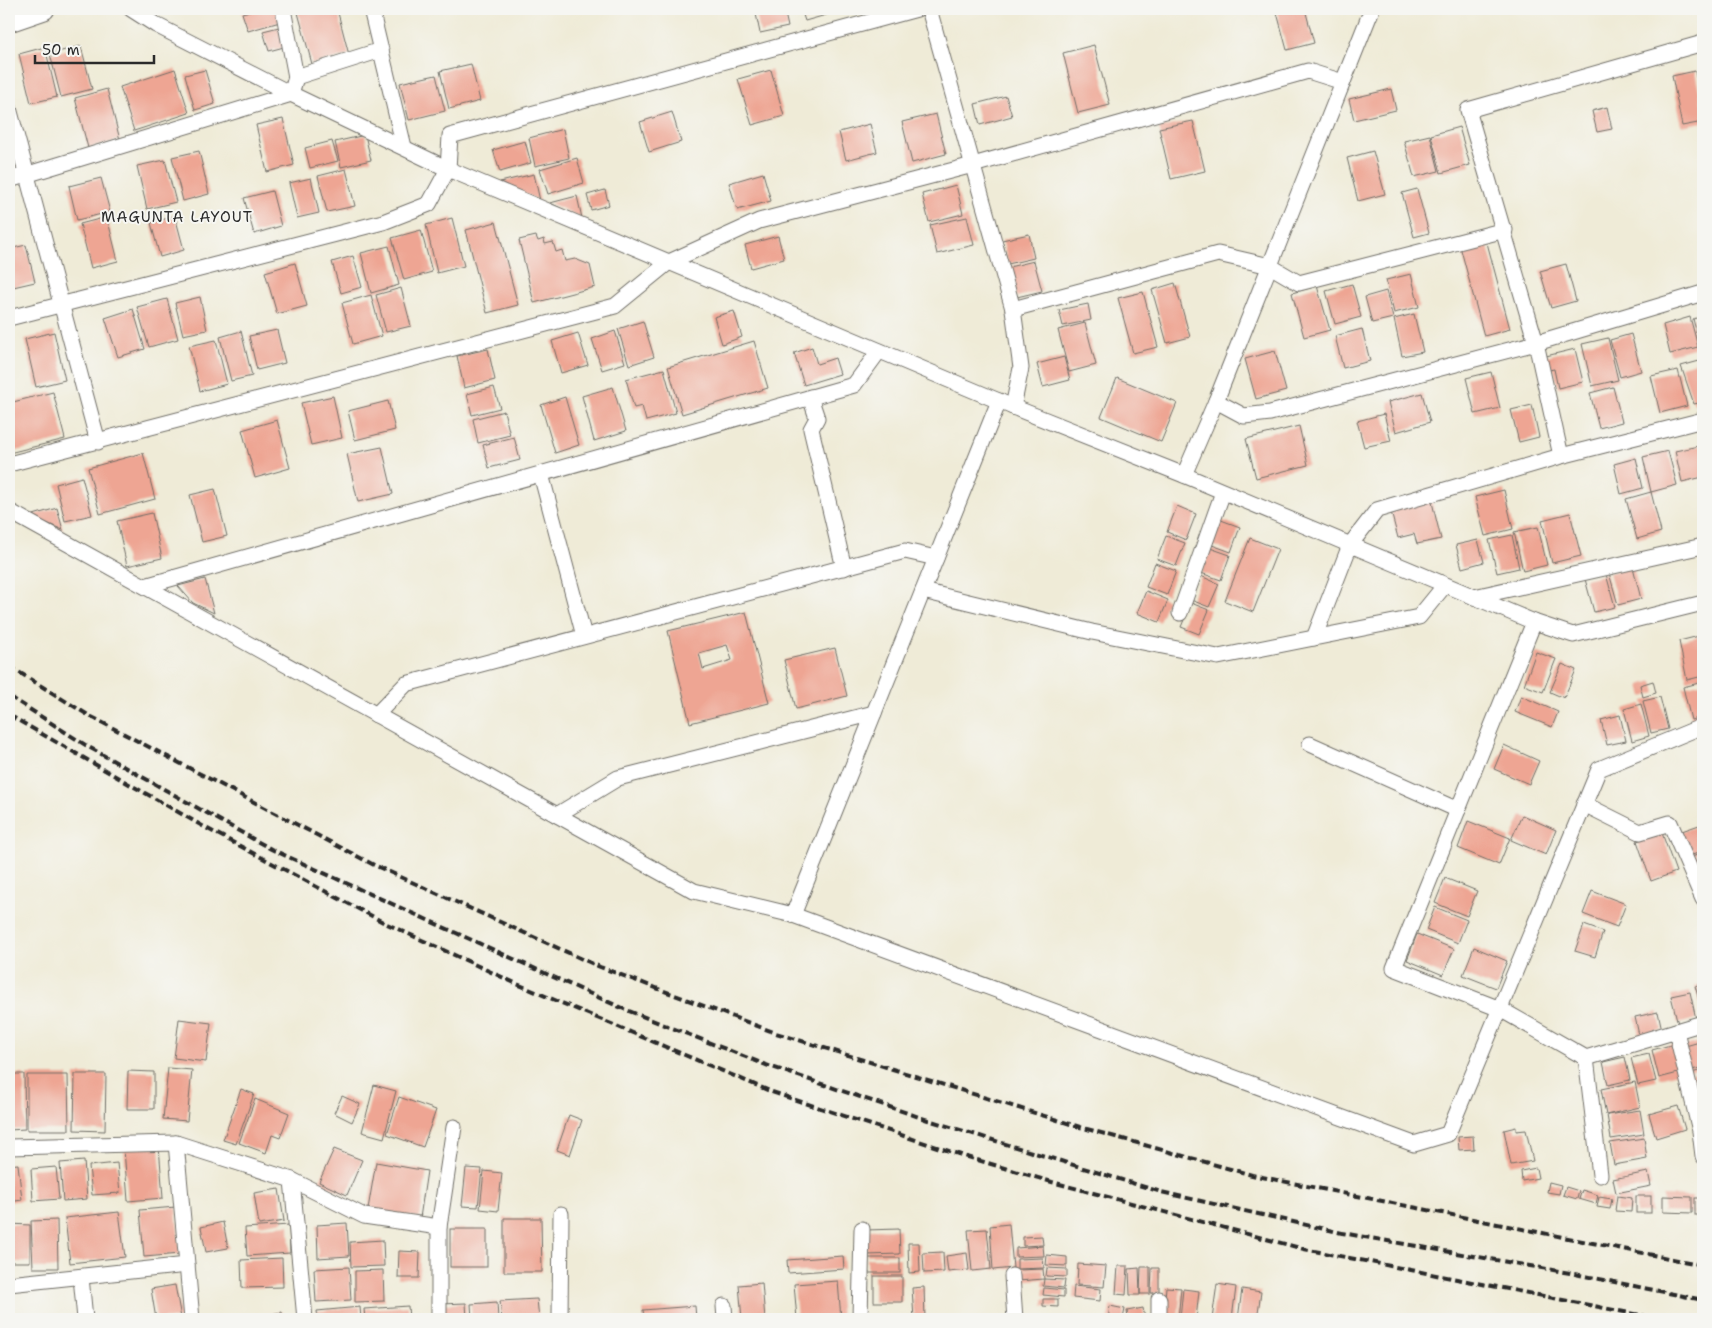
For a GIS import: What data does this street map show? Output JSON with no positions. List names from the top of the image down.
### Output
{
  "districts": ["MAGUNTA LAYOUT"],
  "scale_bar": "50 m"
}
